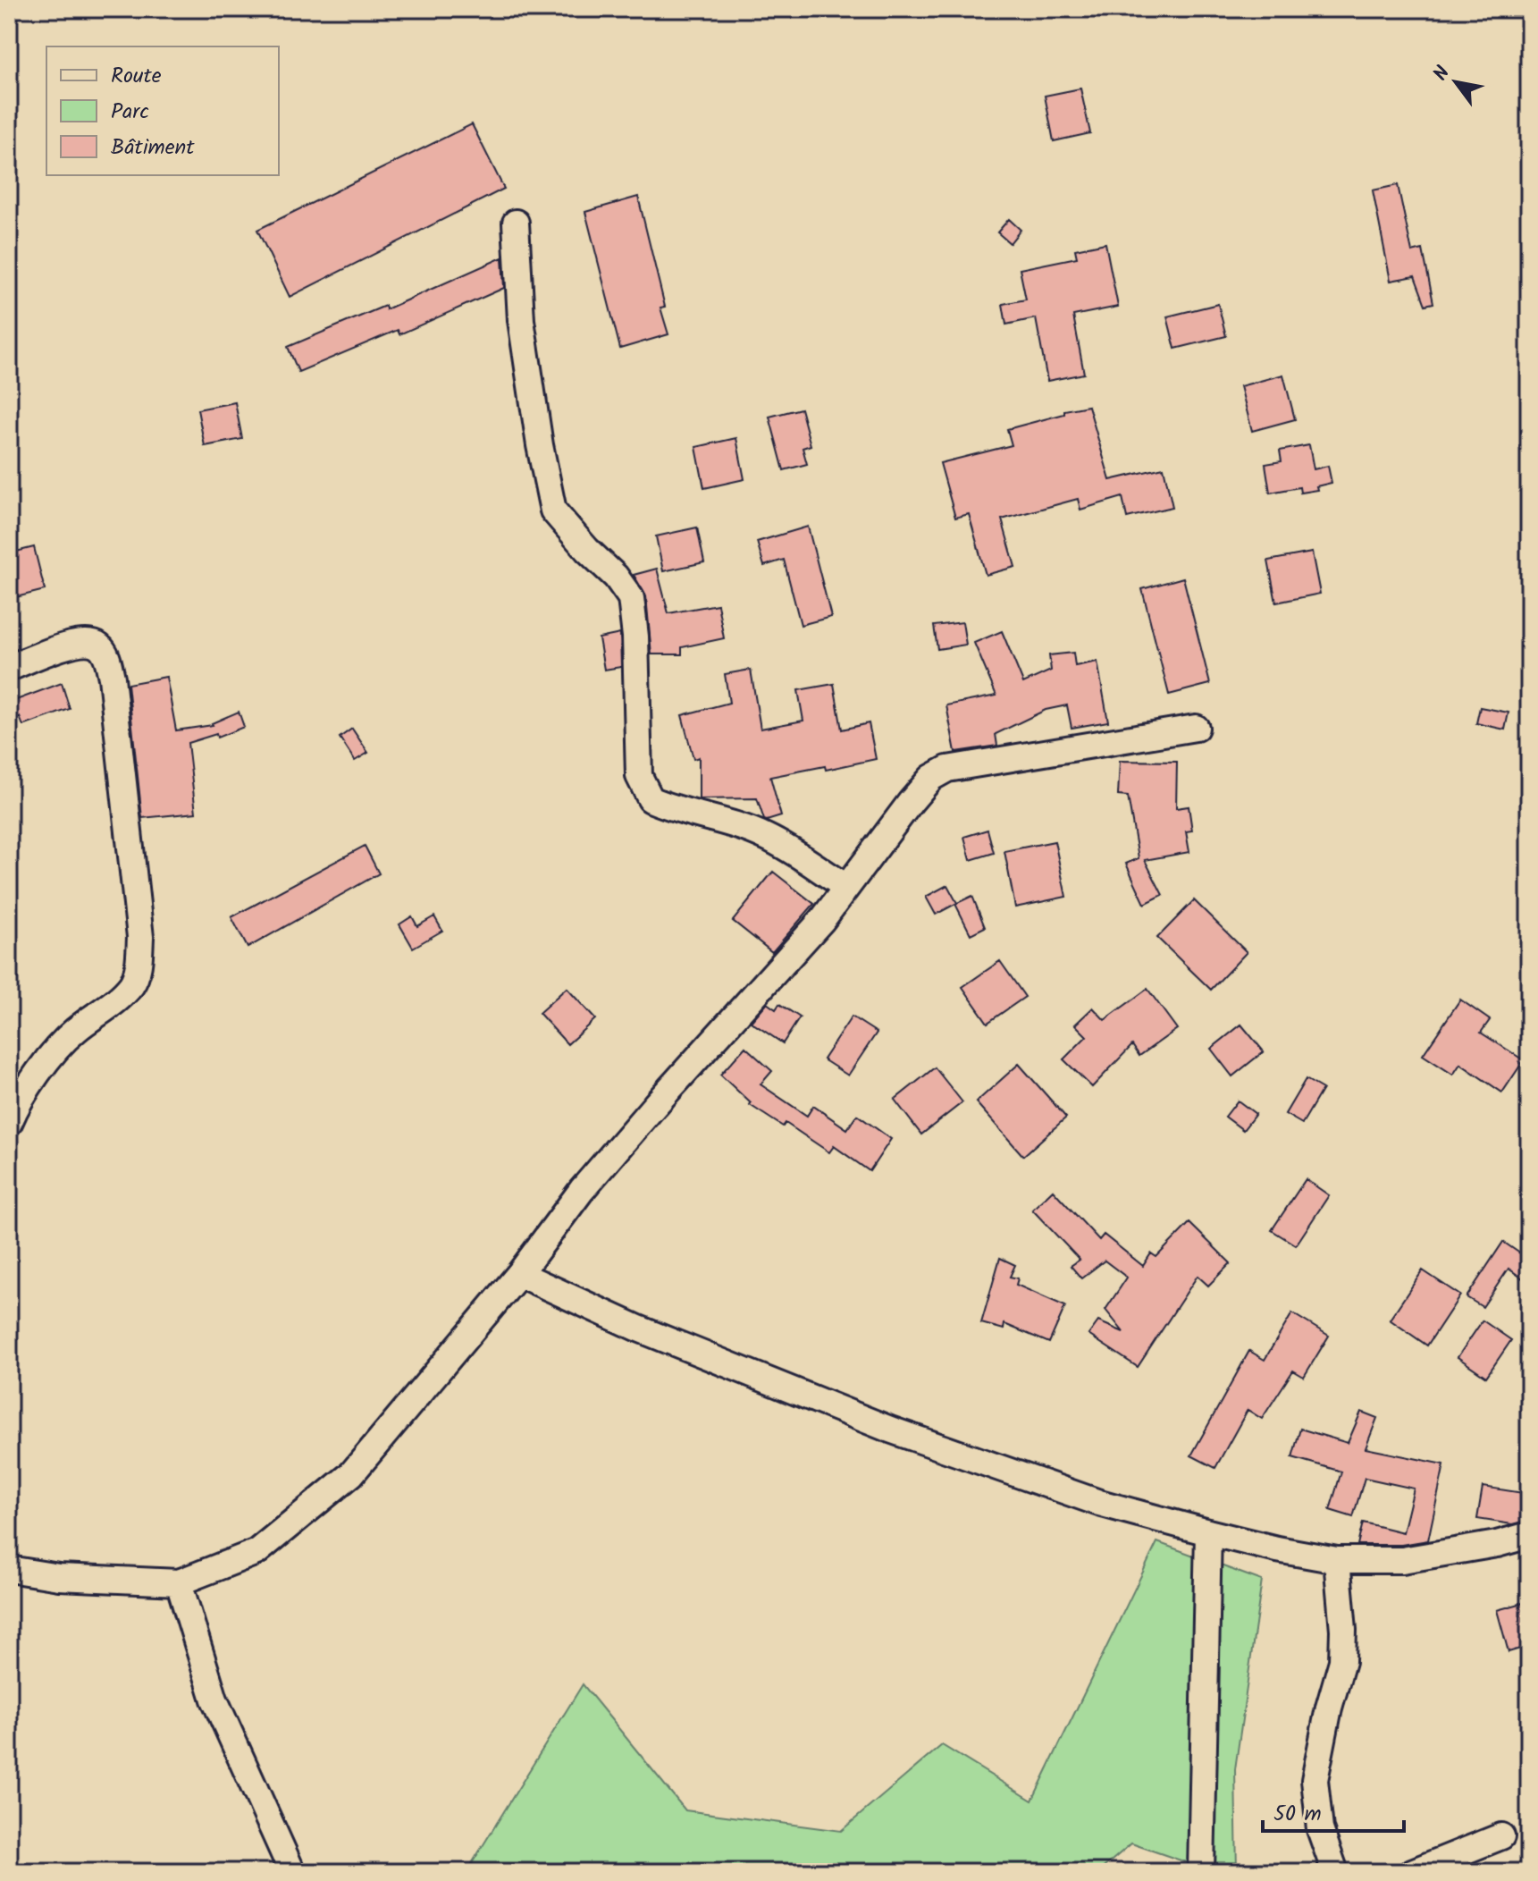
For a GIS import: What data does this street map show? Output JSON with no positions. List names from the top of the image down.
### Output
{
  "legend": ["Route", "Parc", "Bâtiment"],
  "scale_bar": "50 m",
  "north": "top left"
}
